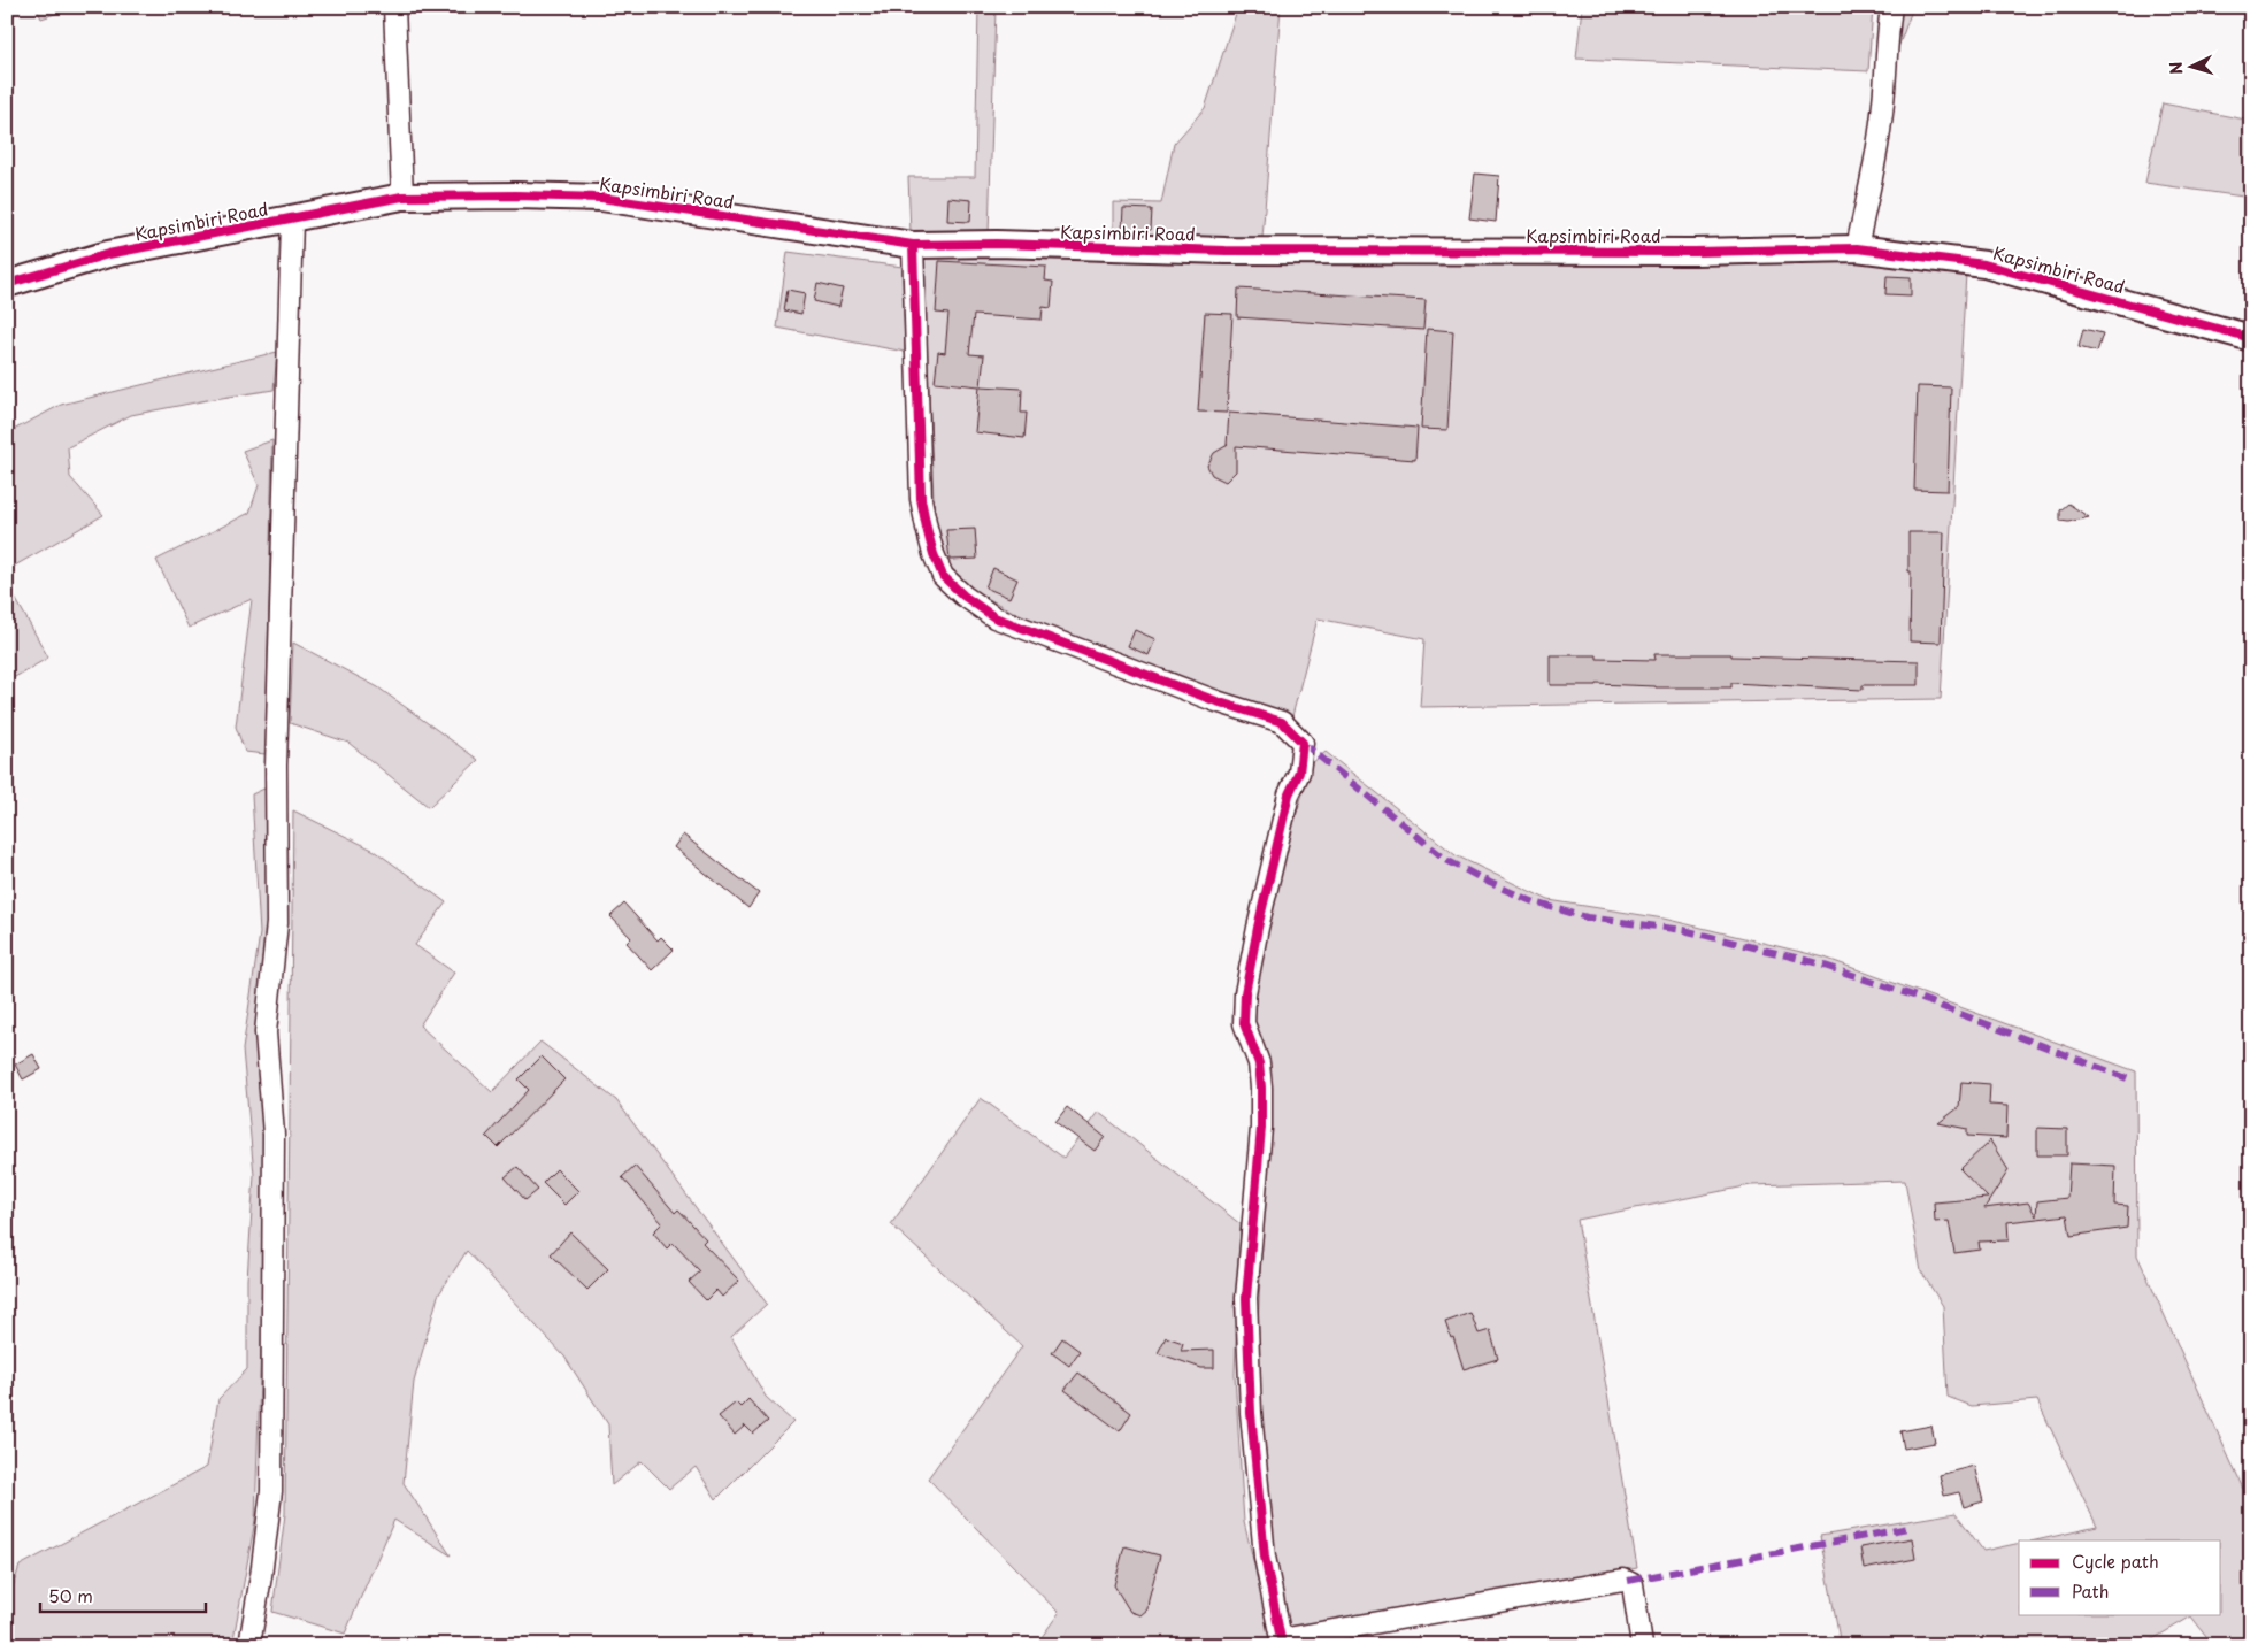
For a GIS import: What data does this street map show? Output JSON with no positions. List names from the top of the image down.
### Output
{
  "streets": {
    "street": ["Kapsimbiri Road"]
  },
  "legend": ["Cycle path", "Path"],
  "scale_bar": "50 m",
  "north": "left"
}
